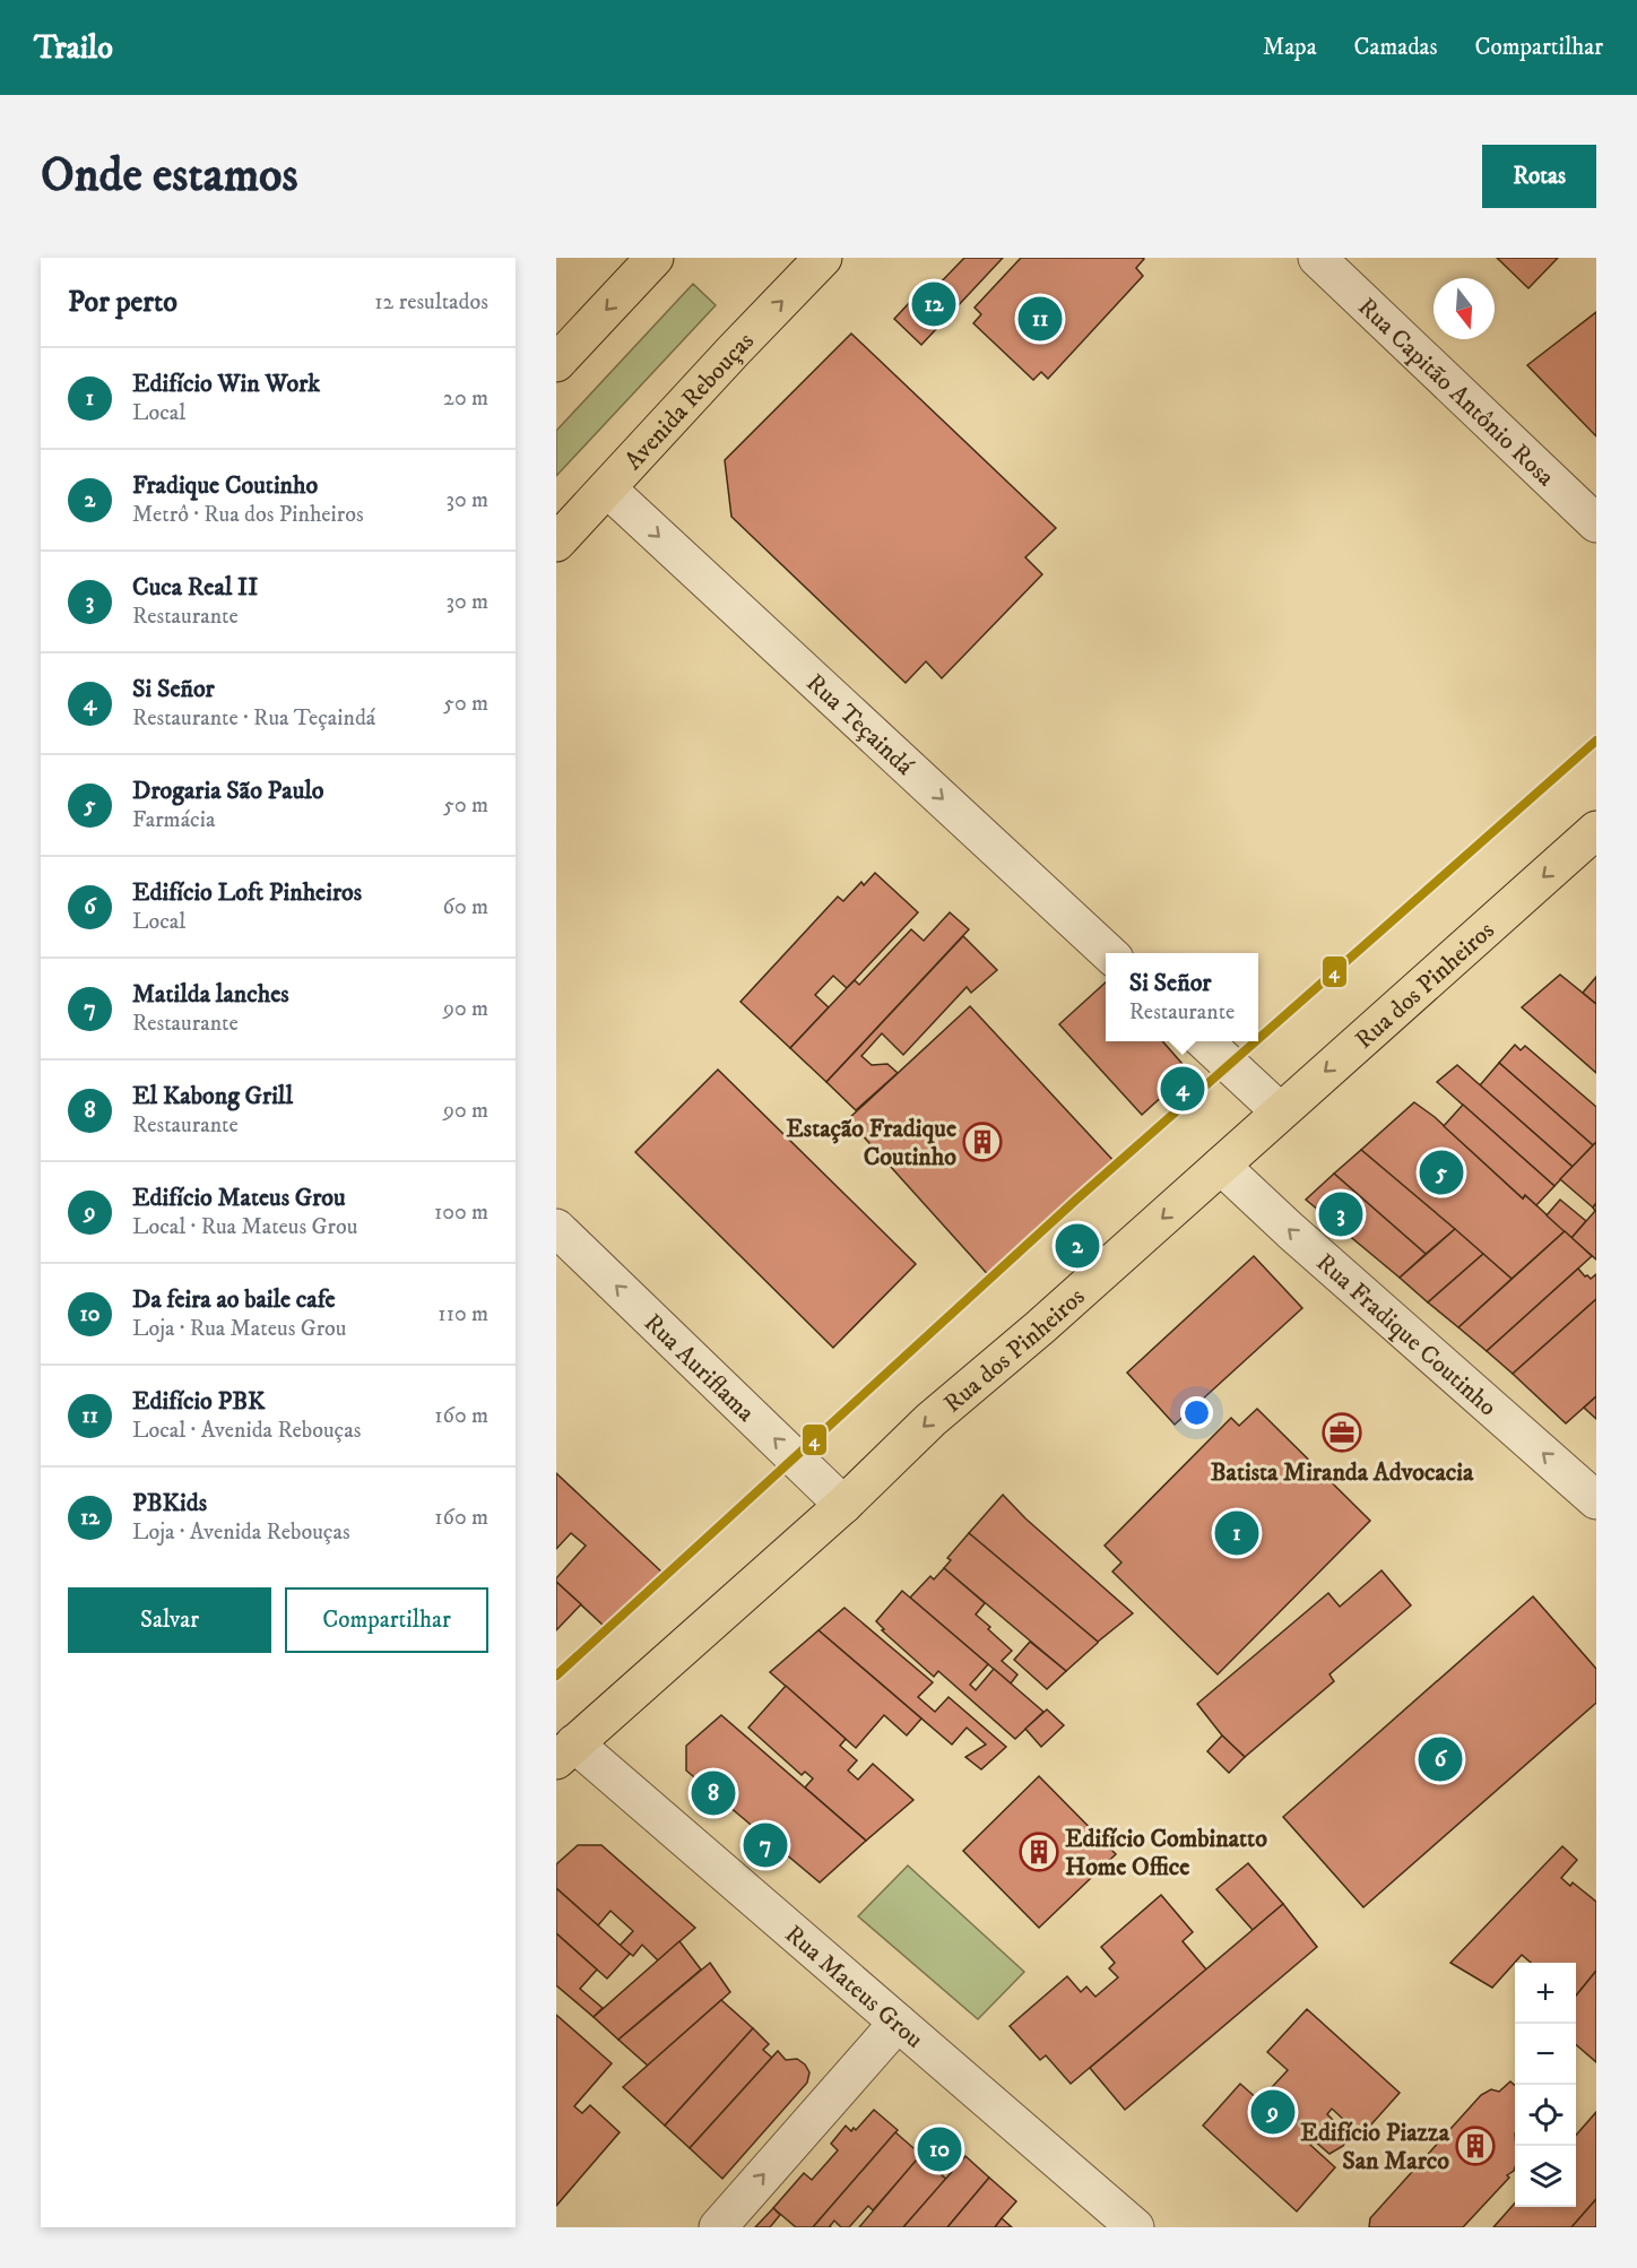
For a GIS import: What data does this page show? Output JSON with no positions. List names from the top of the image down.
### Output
{
  "streets": {
    "main road": ["Avenida Rebouças", "Rua dos Pinheiros"],
    "street": [
      "Rua Capitão Antônio Rosa",
      "Rua Teçaindá",
      "Rua Fradique Coutinho",
      "Rua Auriflama",
      "Rua Mateus Grou"
    ]
  },
  "crossings": [
    ["Avenida Rebouças", "Rua Teçaindá"],
    ["Rua dos Pinheiros", "Rua Fradique Coutinho"],
    ["Rua dos Pinheiros", "Rua Auriflama"],
    ["Rua dos Pinheiros", "Rua Mateus Grou"]
  ],
  "one_way": [
    "Rua Teçaindá",
    "Rua dos Pinheiros",
    "Rua Fradique Coutinho",
    "Rua Auriflama"
  ],
  "places": {
    "building": ["Estação Fradique Coutinho", "Edifício Combinatto Home Office", "Edifício Piazza San Marco"],
    "office": ["Batista Miranda Advocacia"]
  },
  "lines": ["transit line 4"],
  "north": "bottom",
  "page": {
    "header": "Trailo",
    "nav": ["Mapa", "Camadas", "Compartilhar"],
    "buttons": [
      "Rotas",
      ["Salvar", "Compartilhar"]
    ],
    "title": "Onde estamos",
    "heading": ["Por perto", "12 resultados"],
    "pins": [
      "12",
      "11",
      "4",
      "5",
      "3",
      "2",
      "1",
      "6",
      "8",
      "7",
      "9",
      "10"
    ],
    "list": [
      {
        "mark": "1",
        "name": "Edifício Win Work",
        "note": "Local",
        "value": "20 m"
      },
      {
        "mark": "2",
        "name": "Fradique Coutinho",
        "note": "Metrô · Rua dos Pinheiros",
        "value": "30 m"
      },
      {
        "mark": "3",
        "name": "Cuca Real II",
        "note": "Restaurante",
        "value": "30 m"
      },
      {
        "mark": "4",
        "name": "Si Señor",
        "note": "Restaurante · Rua Teçaindá",
        "value": "50 m"
      },
      {
        "mark": "5",
        "name": "Drogaria São Paulo",
        "note": "Farmácia",
        "value": "50 m"
      },
      {
        "mark": "6",
        "name": "Edifício Loft Pinheiros",
        "note": "Local",
        "value": "60 m"
      },
      {
        "mark": "7",
        "name": "Matilda lanches",
        "note": "Restaurante",
        "value": "90 m"
      },
      {
        "mark": "8",
        "name": "El Kabong Grill",
        "note": "Restaurante",
        "value": "90 m"
      },
      {
        "mark": "9",
        "name": "Edifício Mateus Grou",
        "note": "Local · Rua Mateus Grou",
        "value": "100 m"
      },
      {
        "mark": "10",
        "name": "Da feira ao baile cafe",
        "note": "Loja · Rua Mateus Grou",
        "value": "110 m"
      },
      {
        "mark": "11",
        "name": "Edifício PBK",
        "note": "Local · Avenida Rebouças",
        "value": "160 m"
      },
      {
        "mark": "12",
        "name": "PBKids",
        "note": "Loja · Avenida Rebouças",
        "value": "160 m"
      }
    ],
    "popup": ["Si Señor", "Restaurante"],
    "map_buttons": ["+", "−"]
  }
}
